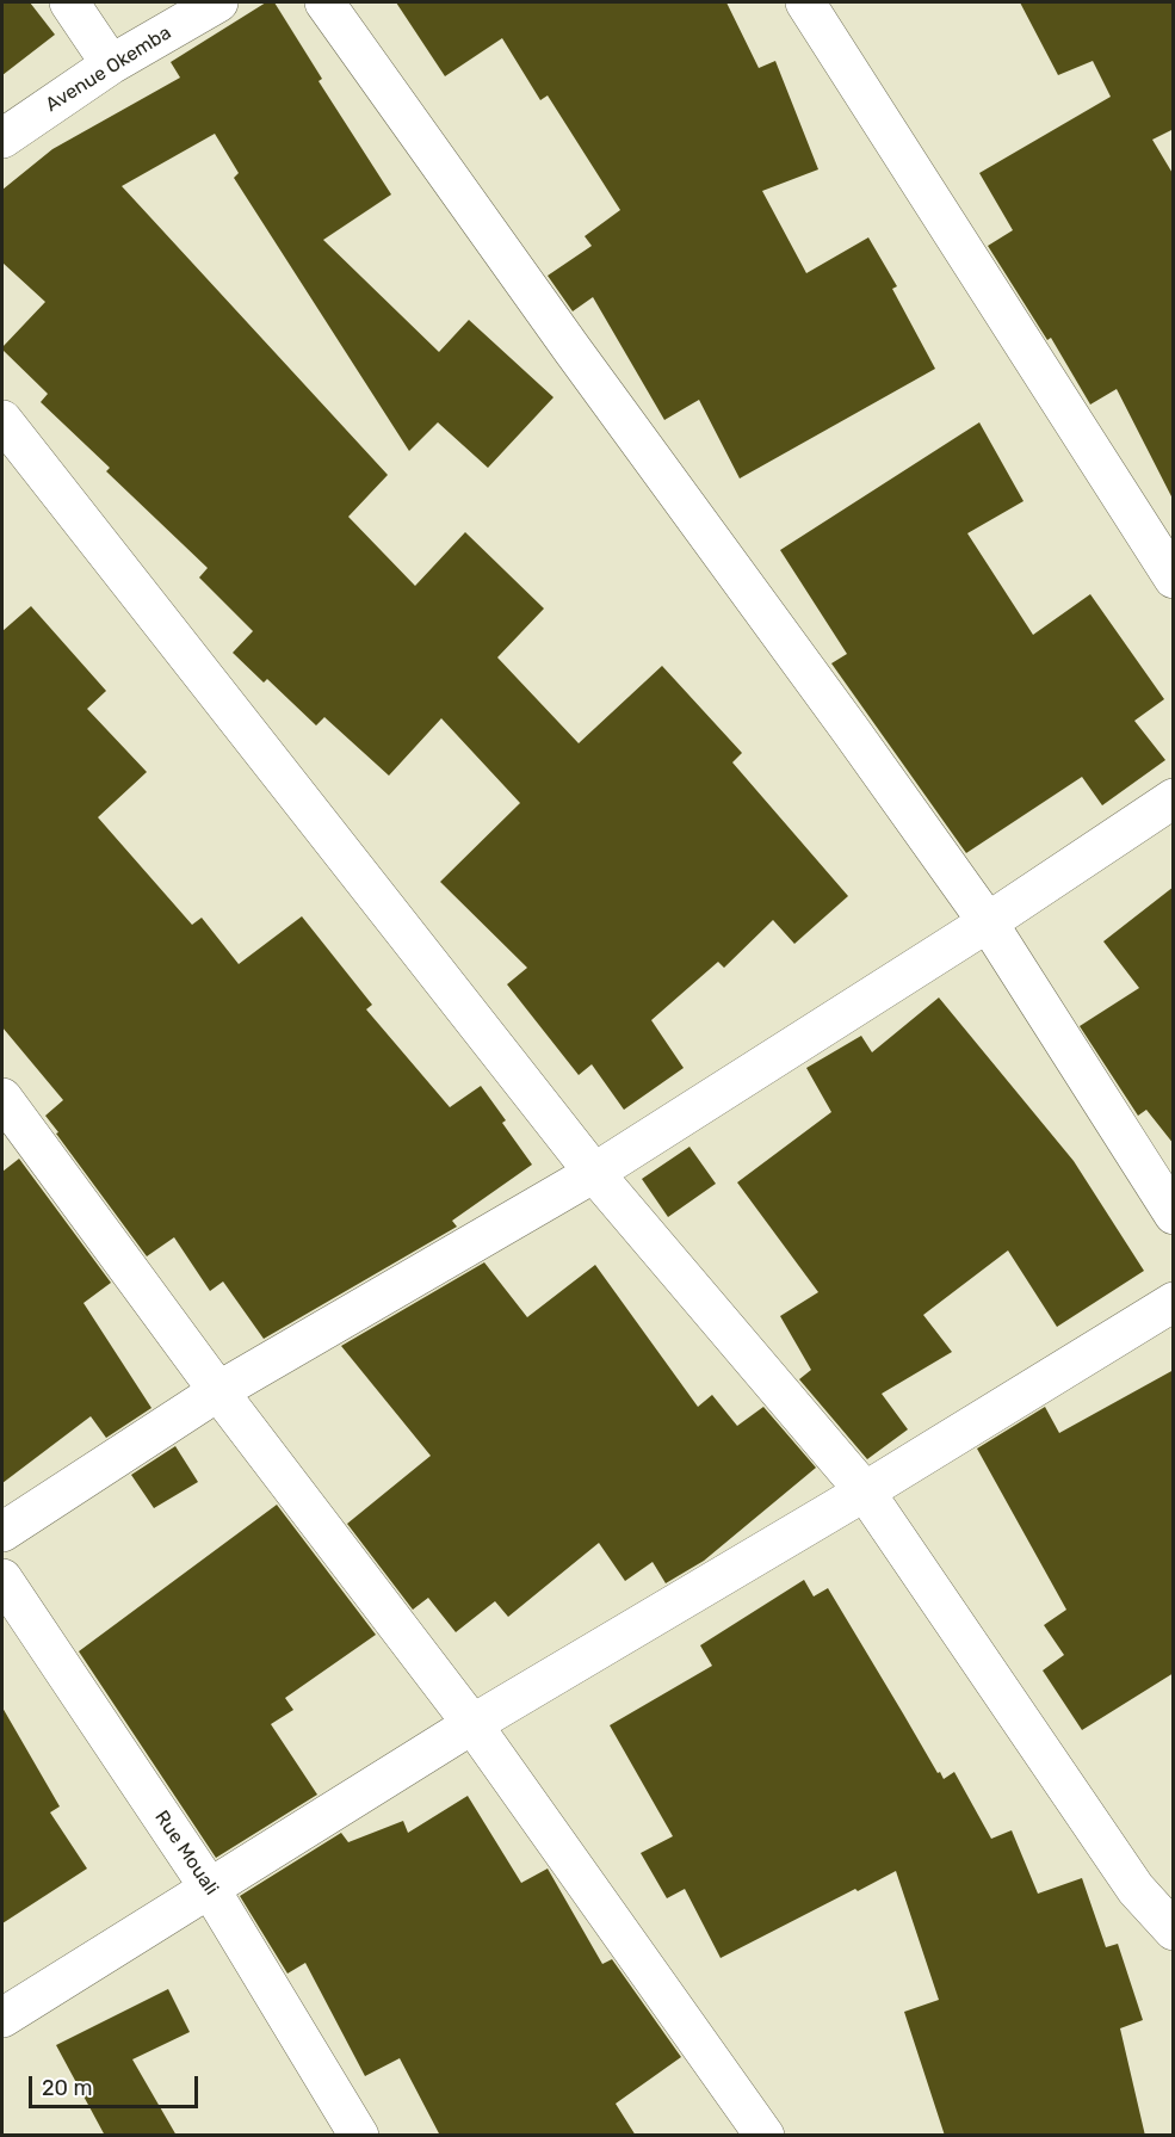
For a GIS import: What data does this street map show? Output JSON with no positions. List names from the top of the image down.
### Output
{
  "streets": {
    "street": ["Avenue Okemba", "Rue Mouali"]
  },
  "scale_bar": "20 m"
}
